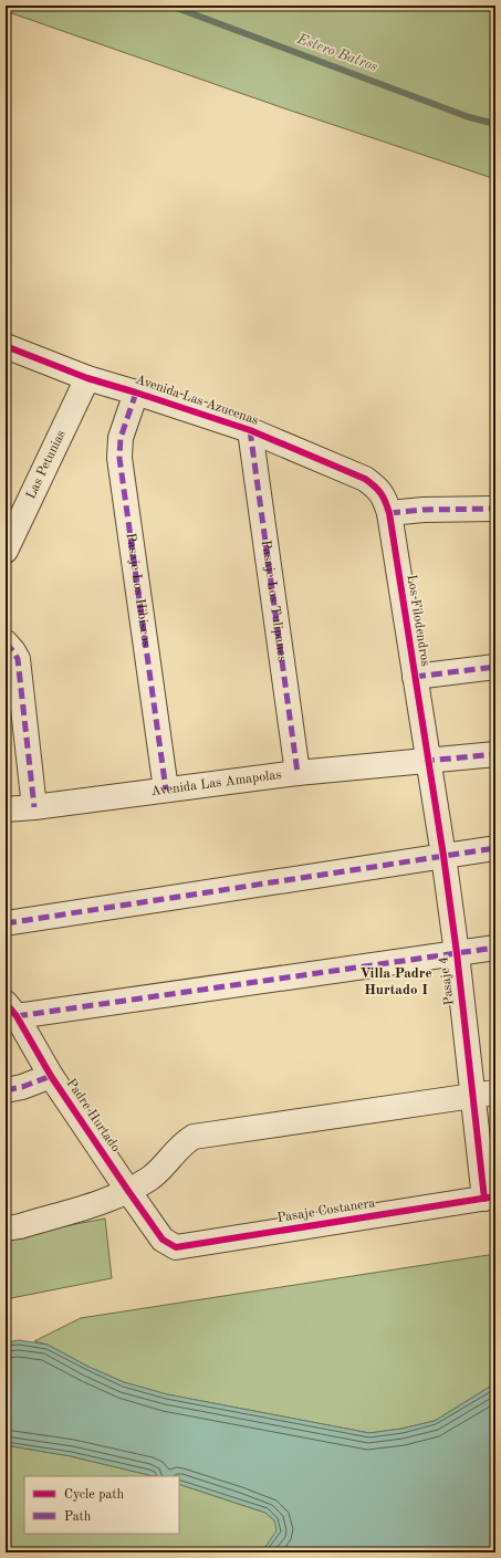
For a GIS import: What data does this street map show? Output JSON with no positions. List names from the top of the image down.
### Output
{
  "streets": {
    "street": [
      "Avenida Las Azucenas",
      "Las Petunias",
      "Pasaje Los Hibiscos",
      "Pasaje Los Tulipanes",
      "Los Filodendros",
      "Avenida Las Amapolas",
      "Pasaje 4",
      "Padre Hurtado",
      "Pasaje Costanera"
    ]
  },
  "crossings": [
    ["Avenida Las Azucenas", "Las Petunias"],
    ["Avenida Las Azucenas", "Pasaje Los Hibiscos"],
    ["Avenida Las Azucenas", "Pasaje Los Tulipanes"],
    ["Avenida Las Azucenas", "Los Filodendros"],
    ["Pasaje Los Hibiscos", "Avenida Las Amapolas"],
    ["Pasaje Los Tulipanes", "Avenida Las Amapolas"],
    ["Los Filodendros", "Avenida Las Amapolas"],
    ["Los Filodendros", "Pasaje 4"],
    ["Avenida Las Amapolas", "Pasaje 4"],
    ["Pasaje 4", "Pasaje Costanera"],
    ["Padre Hurtado", "Pasaje Costanera"]
  ],
  "districts": ["Villa Padre Hurtado I"],
  "water": ["Estero Batros"],
  "legend": ["Cycle path", "Path"]
}
